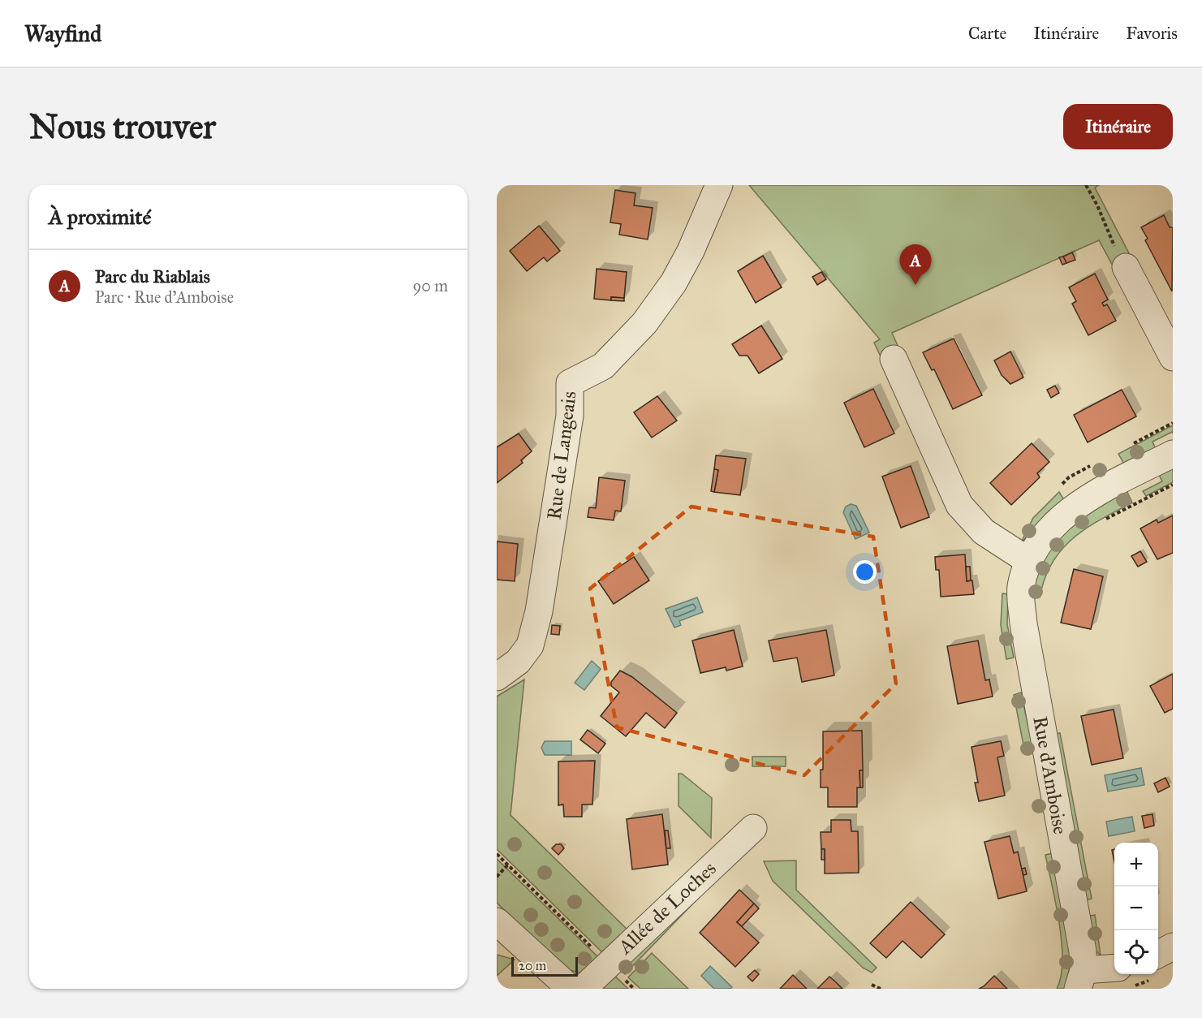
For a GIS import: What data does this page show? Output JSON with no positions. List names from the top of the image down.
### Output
{
  "streets": {
    "street": ["Rue de Langeais", "Rue d'Amboise", "Allée de Loches"]
  },
  "scale_bar": "20 m",
  "page": {
    "header": "Wayfind",
    "nav": ["Carte", "Itinéraire", "Favoris"],
    "buttons": "Itinéraire",
    "title": "Nous trouver",
    "heading": "À proximité",
    "pins": "A",
    "list": [
      {
        "mark": "A",
        "name": "Parc du Riablais",
        "note": "Parc · Rue d'Amboise",
        "value": "90 m"
      }
    ],
    "map_buttons": ["+", "−"],
    "scale": "20 m"
  }
}
